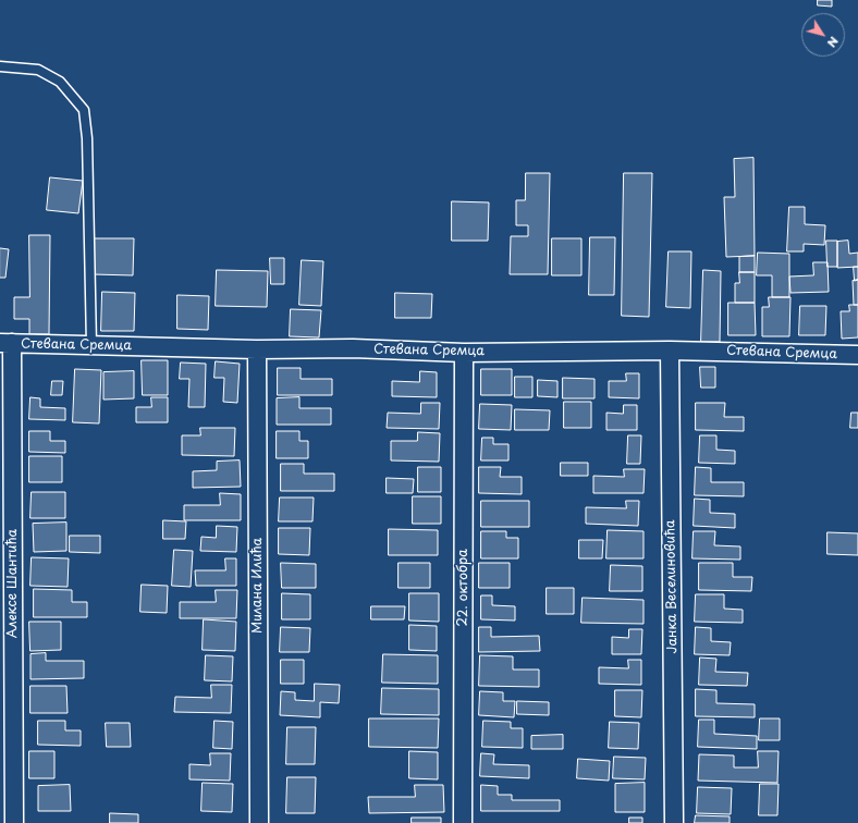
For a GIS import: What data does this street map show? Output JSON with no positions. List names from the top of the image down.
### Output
{
  "streets": {
    "street": [
      "Стевана Сремца",
      "Алексе Шантића",
      "Милана Илића",
      "Јанка Веселиновића",
      "22. октобра"
    ]
  },
  "crossings": [
    ["Стевана Сремца", "Алексе Шантића"],
    ["Стевана Сремца", "Милана Илића"],
    ["Стевана Сремца", "Јанка Веселиновића"],
    ["Стевана Сремца", "22. октобра"]
  ],
  "north": "bottom right"
}
